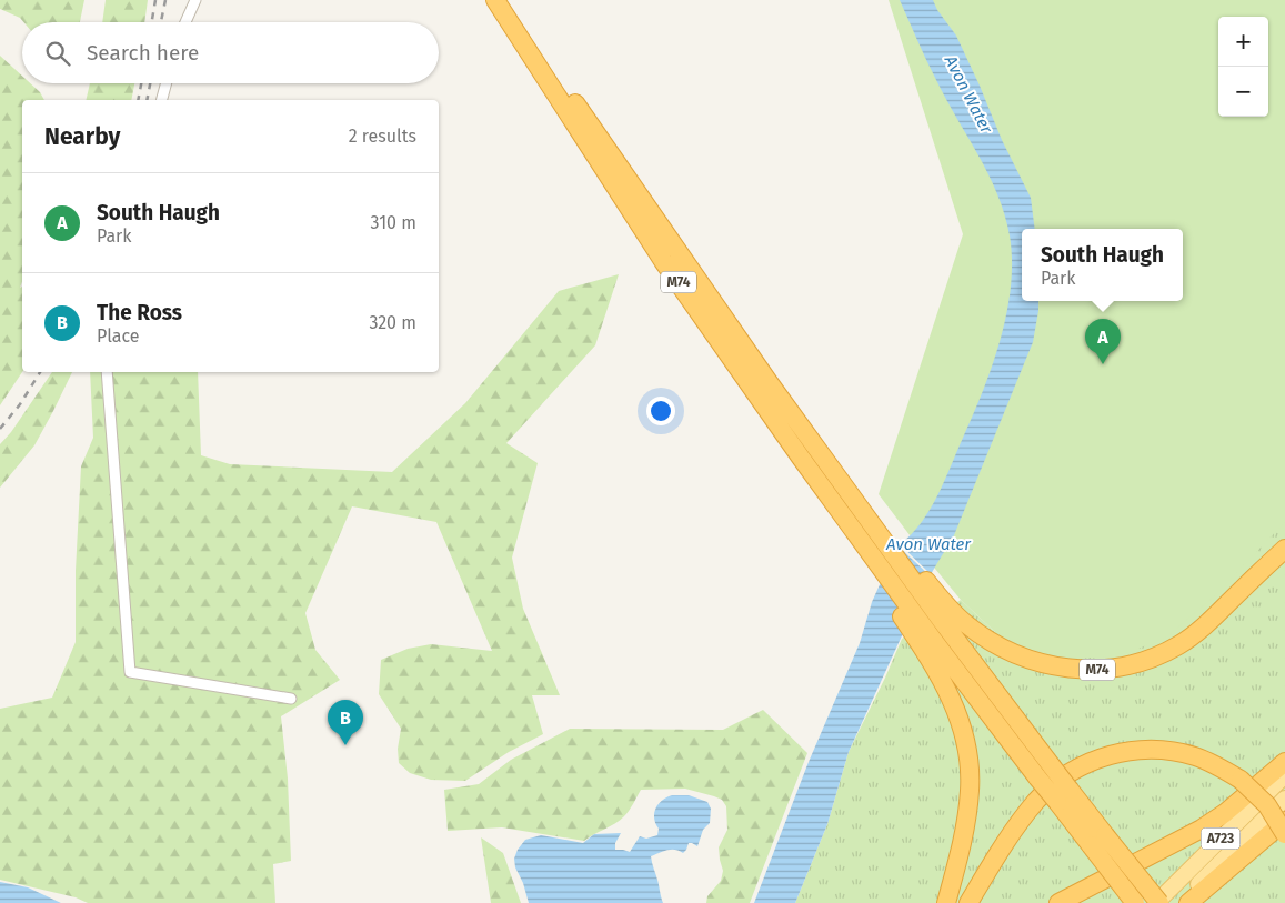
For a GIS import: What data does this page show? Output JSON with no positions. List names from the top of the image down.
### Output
{
  "streets": {
    "highway": ["M74"],
    "main road": ["A723"]
  },
  "water": ["Avon Water"],
  "page": {
    "map_buttons": ["+", "−"],
    "search": "Search here",
    "heading": ["Nearby", "2 results"],
    "list": [
      {
        "mark": "A",
        "name": "South Haugh",
        "note": "Park",
        "value": "310 m"
      },
      {
        "mark": "B",
        "name": "The Ross",
        "note": "Place",
        "value": "320 m"
      }
    ],
    "popup": ["South Haugh", "Park"],
    "pins": ["A", "B"]
  }
}
